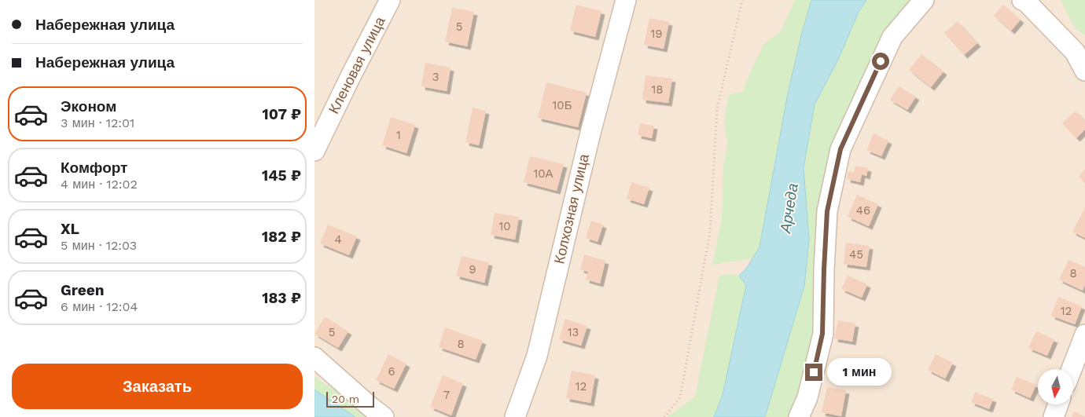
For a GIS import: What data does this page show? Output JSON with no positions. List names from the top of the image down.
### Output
{
  "streets": {
    "street": ["Кленовая улица", "Колхозная улица"]
  },
  "water": ["Арчеда"],
  "house_numbers": [
    "5",
    "19",
    "3",
    "18",
    "10Б",
    "1",
    "10А",
    "46",
    "10",
    "4",
    "45",
    "9",
    "8",
    "12",
    "5",
    "13",
    "8",
    "6",
    "12",
    "7"
  ],
  "scale_bar": "20 m",
  "north": "bottom",
  "page": {
    "banner": ["Набережная улица", "Набережная улица"],
    "list": [
      {
        "name": "Эконом",
        "note": "3 мин · 12:01",
        "value": "107 ₽"
      },
      {
        "name": "Комфорт",
        "note": "4 мин · 12:02",
        "value": "145 ₽"
      },
      {
        "name": "XL",
        "note": "5 мин · 12:03",
        "value": "182 ₽"
      },
      {
        "name": "Green",
        "note": "6 мин · 12:04",
        "value": "183 ₽"
      }
    ],
    "buttons": "Заказать",
    "bubble": "1 мин",
    "scale": "20 m"
  }
}
